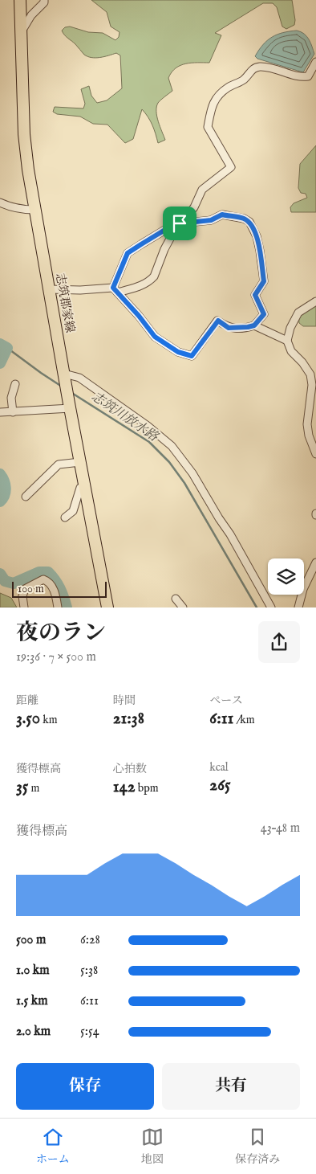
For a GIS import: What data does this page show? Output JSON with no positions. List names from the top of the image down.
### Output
{
  "streets": {
    "main road": ["志筑郡家線"]
  },
  "water": ["志筑川放水路"],
  "scale_bar": "100 m",
  "page": {
    "scale": "100 m",
    "heading": ["夜のラン", "19:36 · 7 × 500 m"],
    "stats": [
      ["距離", "3.50 km"],
      ["時間", "21:38"],
      ["ペース", "6:11 /km"],
      ["獲得標高", "35 m"],
      ["心拍数", "142 bpm"],
      ["kcal", "265"]
    ],
    "chart": ["獲得標高", "43–48 m"],
    "list": [
      {
        "name": "500 m",
        "note": "6:28"
      },
      {
        "name": "1.0 km",
        "note": "5:38"
      },
      {
        "name": "1.5 km",
        "note": "6:11"
      },
      {
        "name": "2.0 km",
        "note": "5:54"
      }
    ],
    "buttons": ["保存", "共有"],
    "tabs": ["ホーム", "地図", "保存済み"]
  }
}
